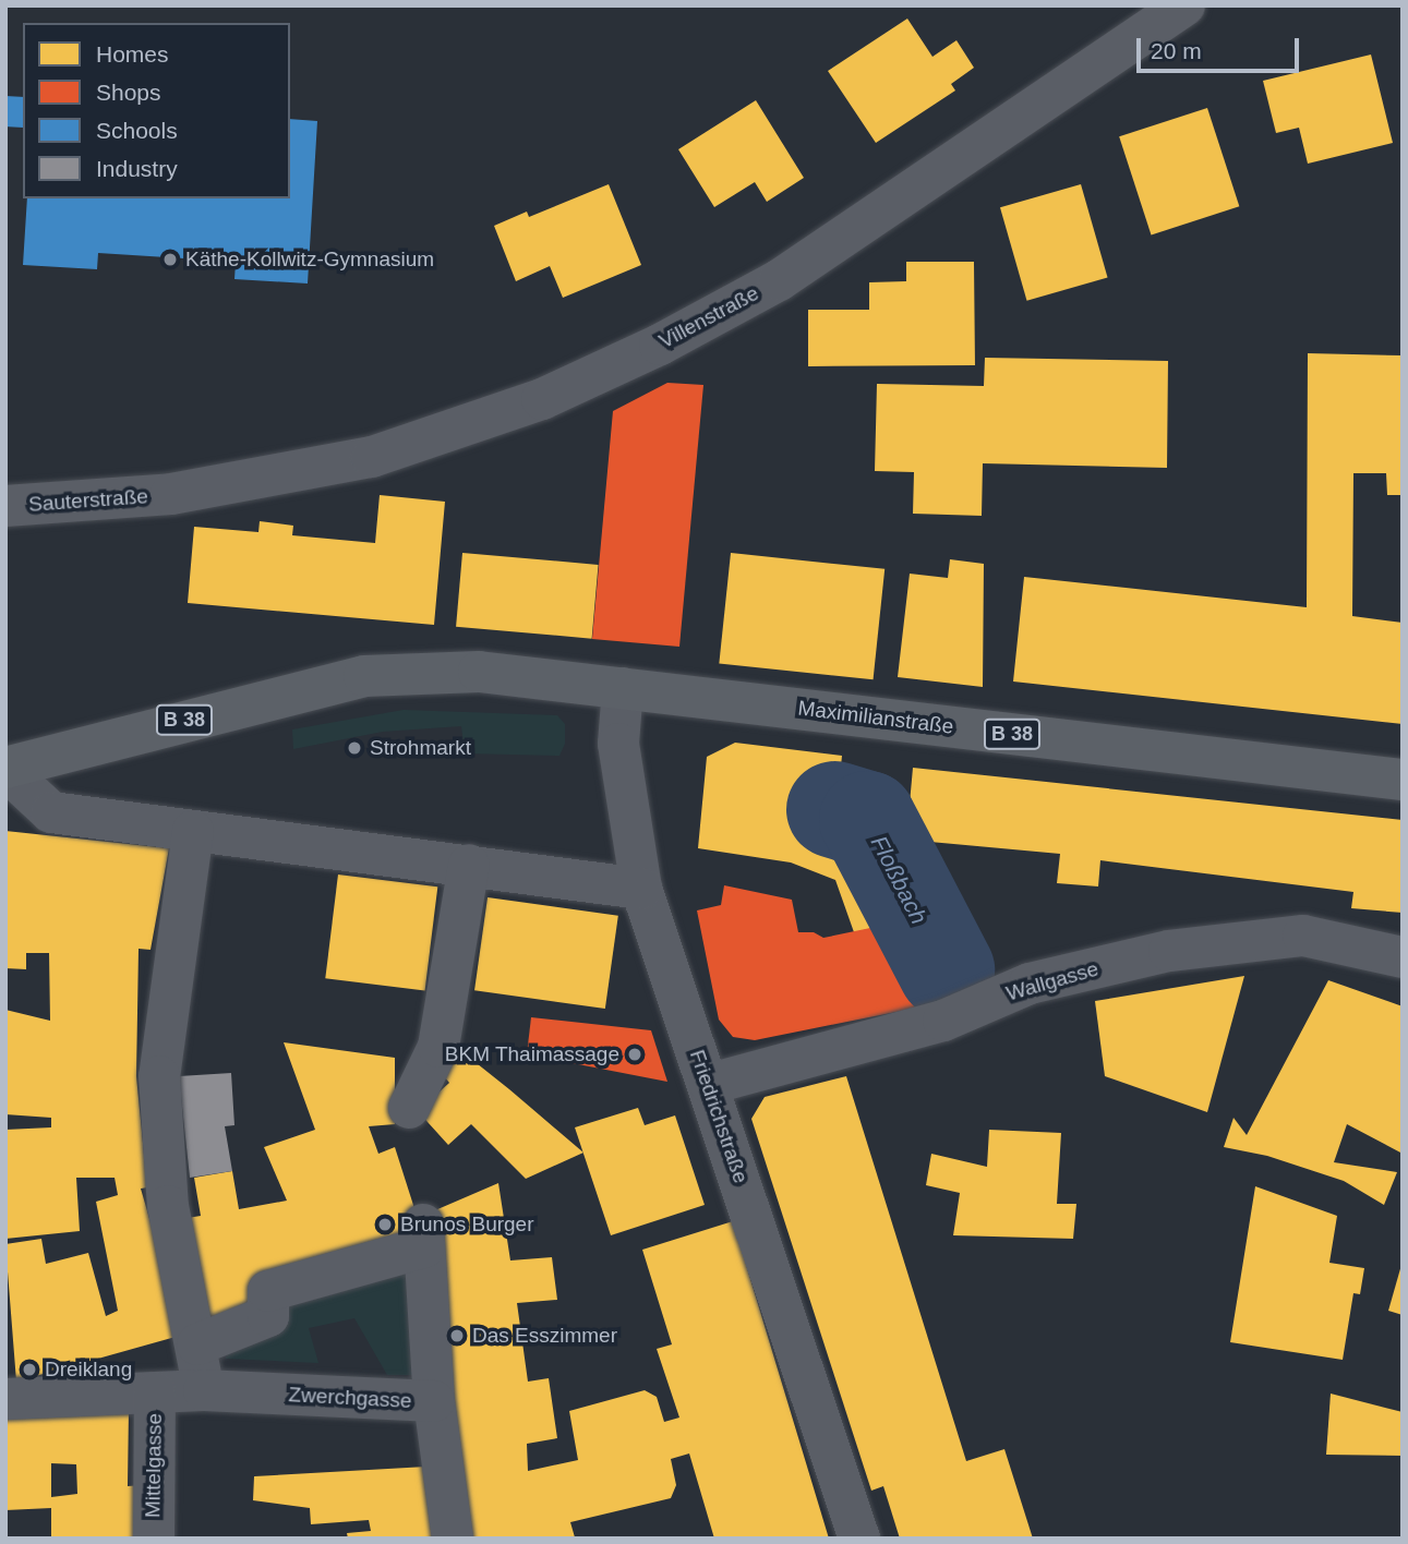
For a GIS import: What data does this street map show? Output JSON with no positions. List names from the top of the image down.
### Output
{
  "streets": {
    "main road": ["Maximilianstraße", "B 38"],
    "street": [
      "Villenstraße",
      "Sauterstraße",
      "Wallgasse",
      "Friedrichstraße",
      "Zwerchgasse",
      "Mittelgasse"
    ]
  },
  "crossings": [
    ["Villenstraße", "Sauterstraße"],
    ["Maximilianstraße", "B 38"],
    ["Maximilianstraße", "Friedrichstraße"],
    ["B 38", "Friedrichstraße"],
    ["Wallgasse", "Friedrichstraße"],
    ["Zwerchgasse", "Mittelgasse"]
  ],
  "water": ["Floßbach"],
  "places": [
    "Käthe-Kollwitz-Gymnasium",
    "Strohmarkt",
    "BKM Thaimassage",
    "Brunos Burger",
    "Das Esszimmer",
    "Dreiklang"
  ],
  "legend": [
    "Homes",
    "Shops",
    "Schools",
    "Industry"
  ],
  "scale_bar": "20 m"
}
